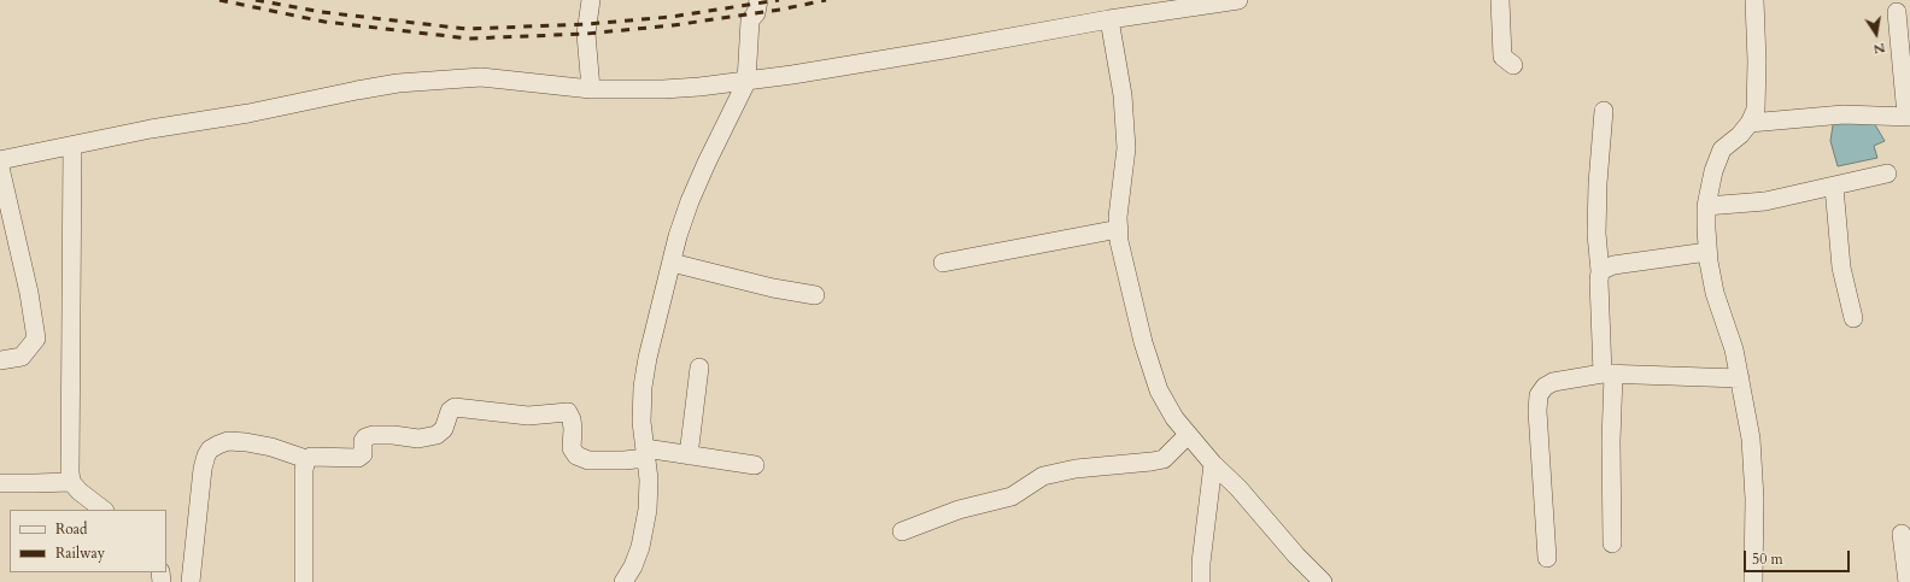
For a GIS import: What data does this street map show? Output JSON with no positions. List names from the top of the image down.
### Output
{
  "legend": ["Road", "Railway"],
  "scale_bar": "50 m",
  "north": "bottom"
}
